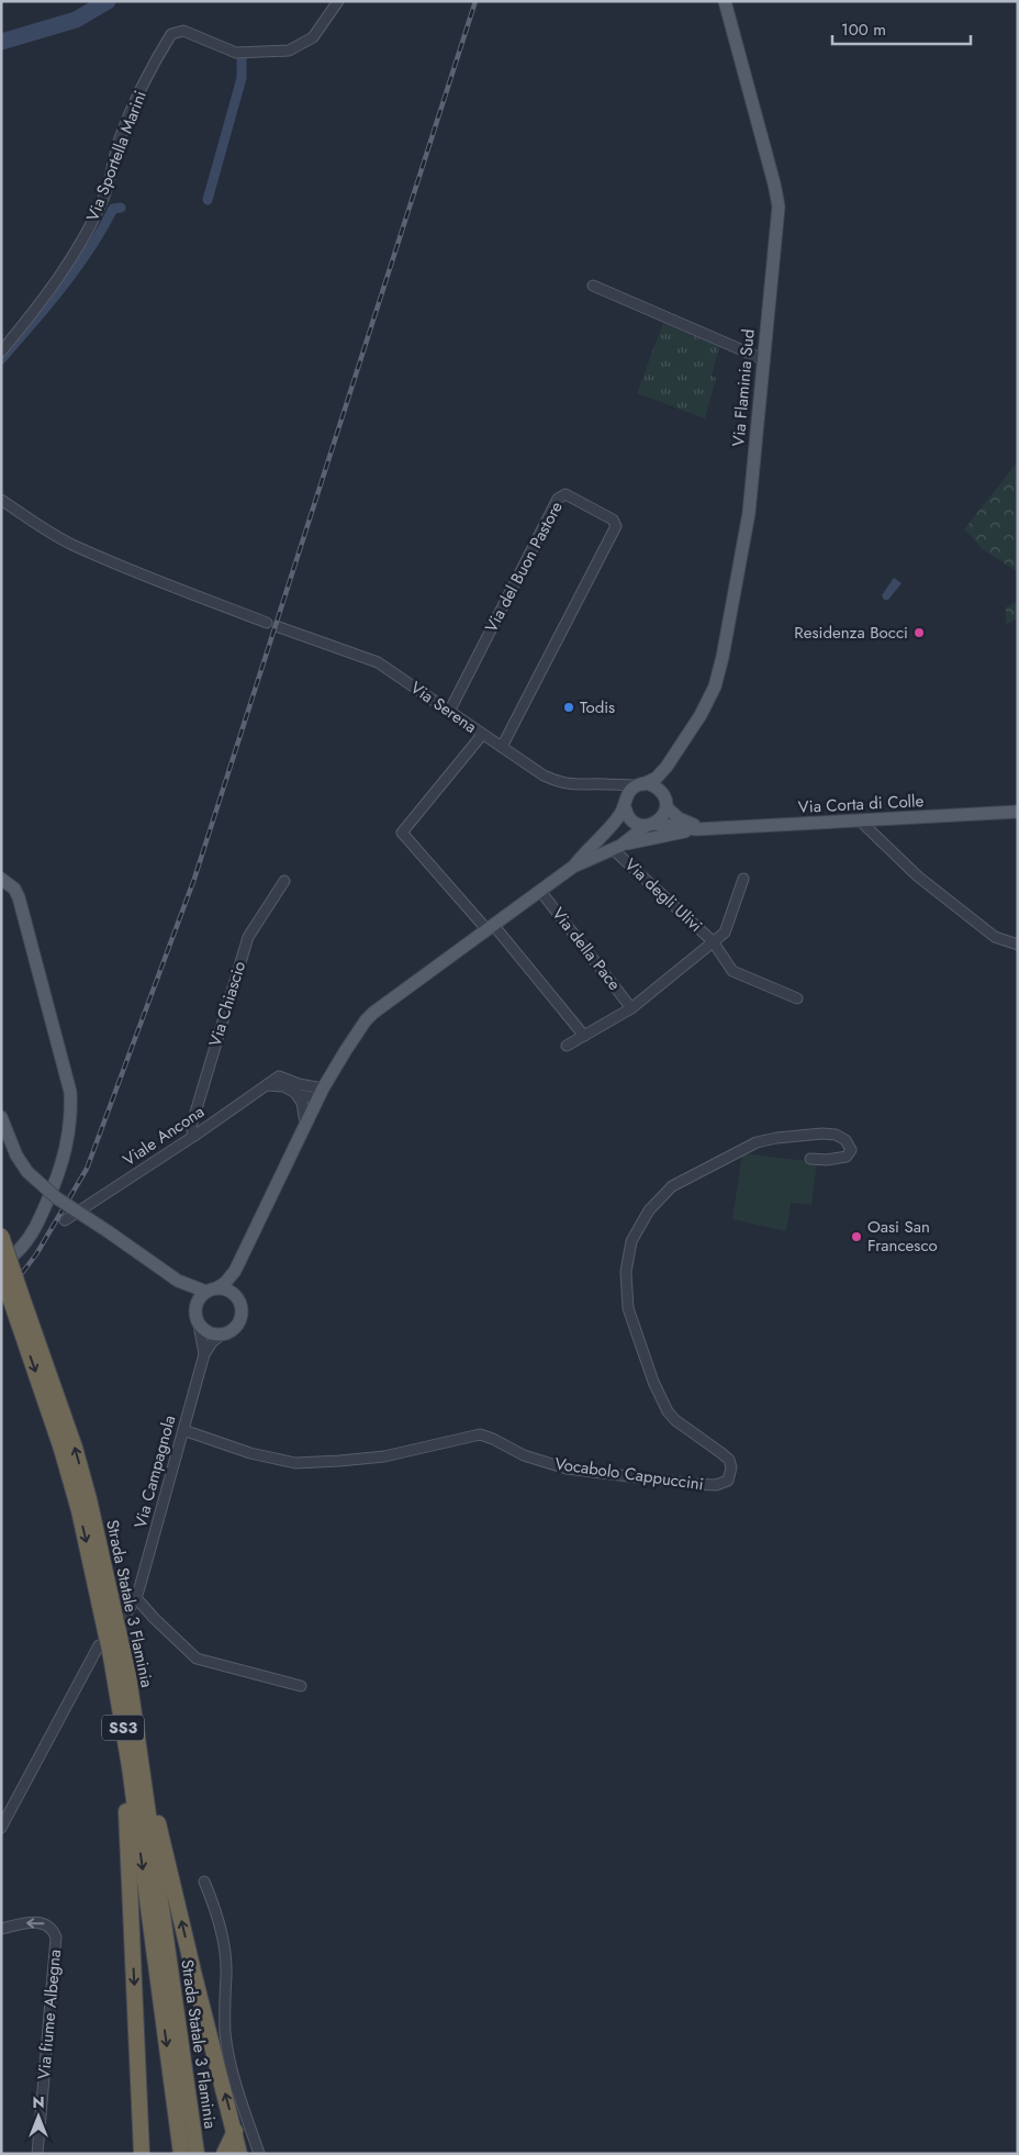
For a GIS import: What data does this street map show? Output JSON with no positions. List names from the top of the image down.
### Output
{
  "streets": {
    "highway": ["Strada Statale 3 Flaminia", "SS3"],
    "main road": ["Via Flaminia Sud", "Via Corta di Colle", "Via Campagnola"],
    "street": [
      "Via Sportella Marini",
      "Via del Buon Pastore",
      "Via Serena",
      "Via degli Ulivi",
      "Via della Pace",
      "Via Chiascio",
      "Viale Ancona",
      "Vocabolo Cappuccini",
      "Via fiume Albegna"
    ]
  },
  "crossings": [
    ["Via Flaminia Sud", "Via Serena"],
    ["Via Flaminia Sud", "Via Corta di Colle"],
    ["Via del Buon Pastore", "Via Serena"],
    ["Via Serena", "Via Corta di Colle"],
    ["Via degli Ulivi", "Via della Pace"],
    ["Via Chiascio", "Viale Ancona"],
    ["Viale Ancona", "Via Campagnola"],
    ["Via Campagnola", "Vocabolo Cappuccini"]
  ],
  "one_way": ["Via fiume Albegna"],
  "places": ["Residenza Bocci", "Todis", "Oasi San Francesco"],
  "scale_bar": "100 m",
  "north": "top"
}
